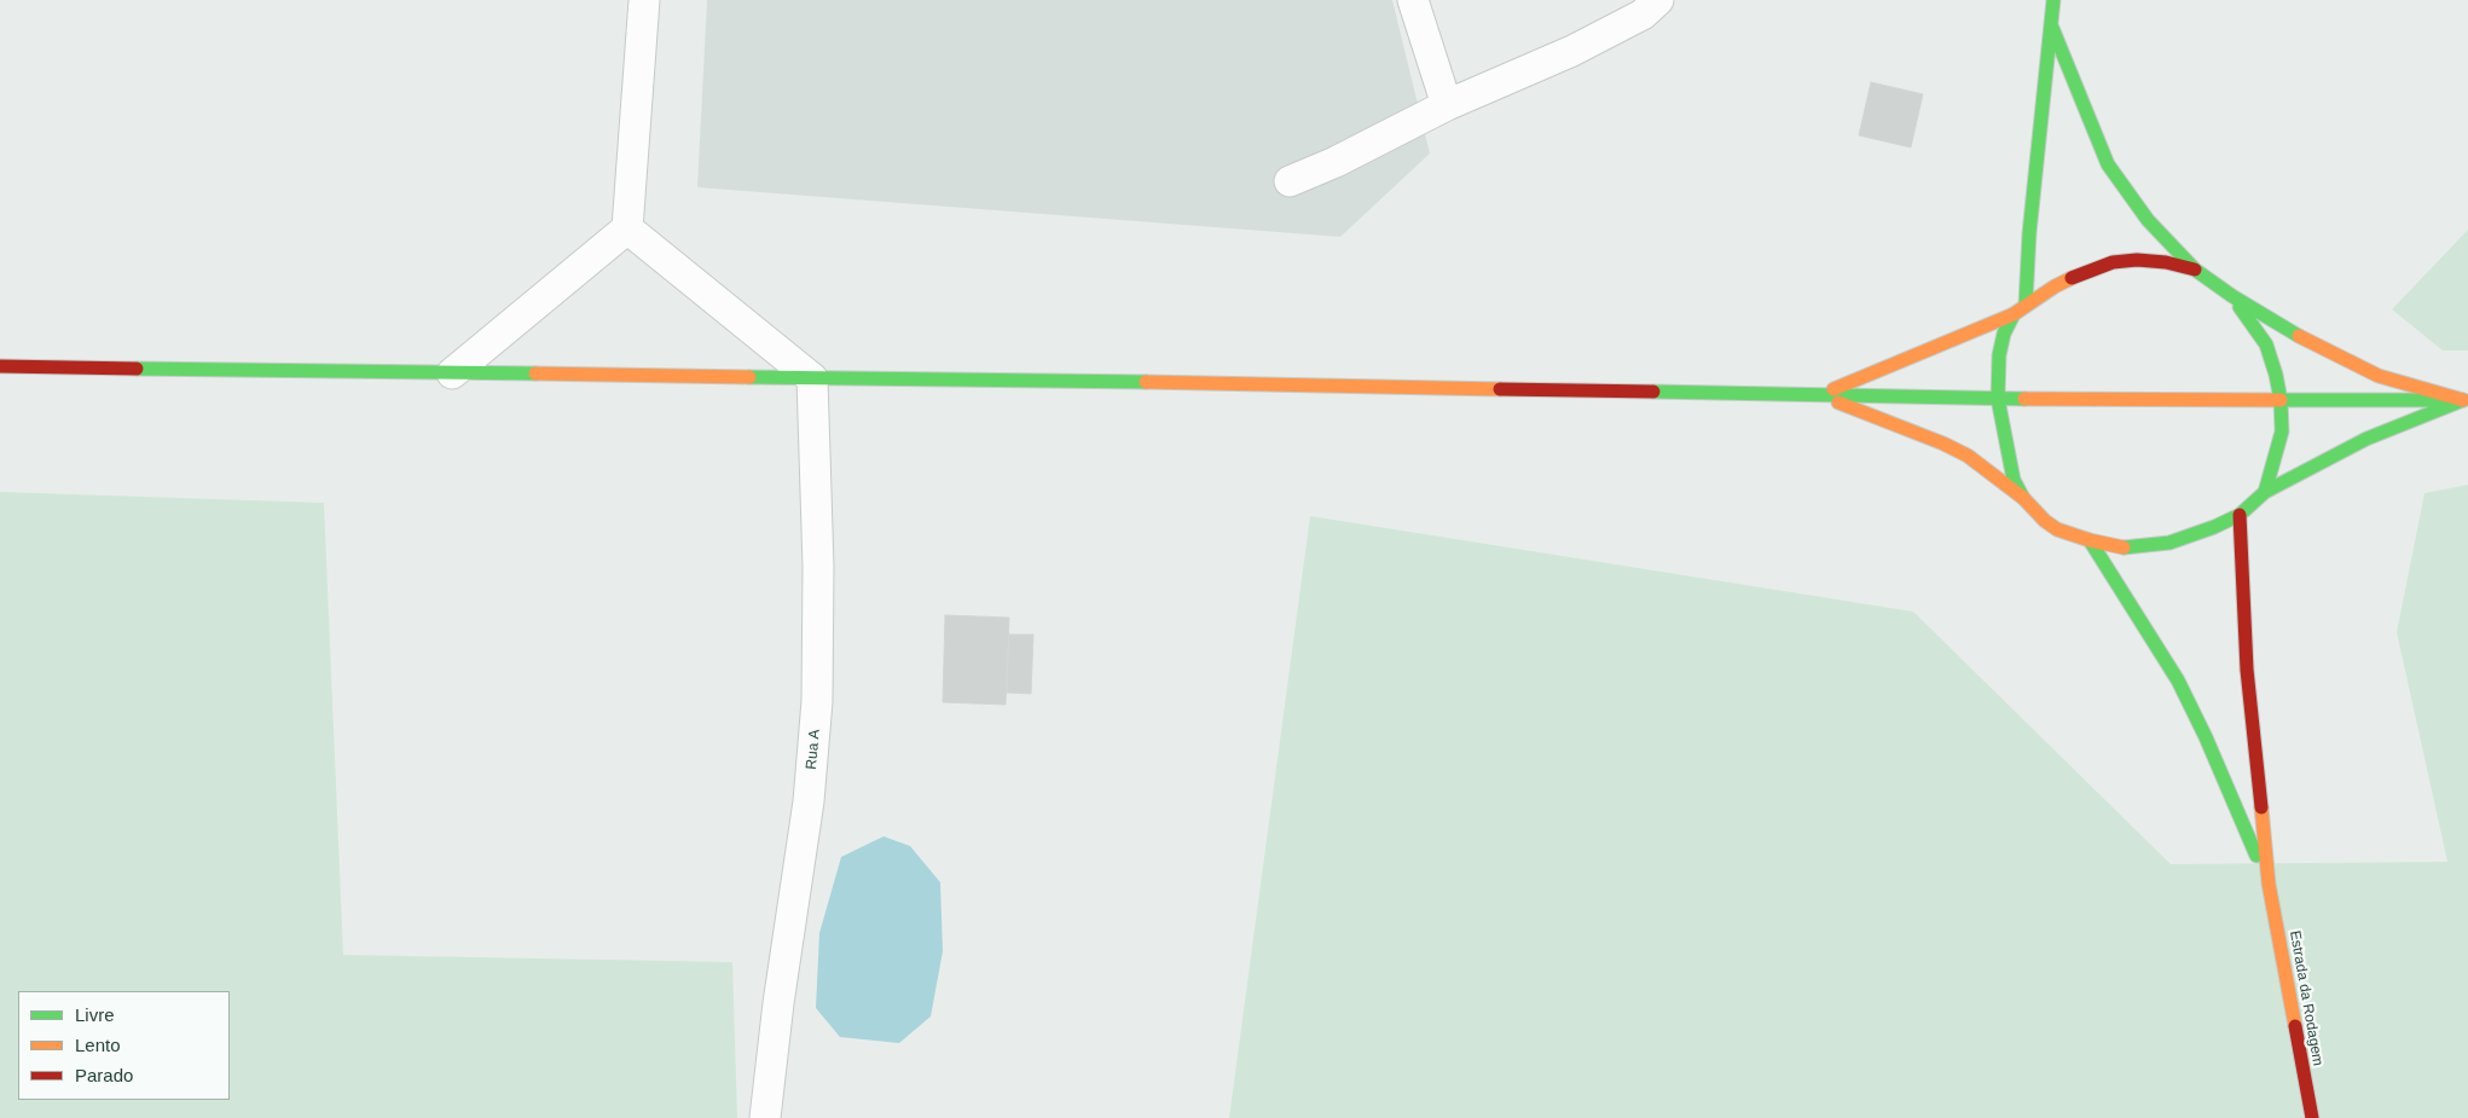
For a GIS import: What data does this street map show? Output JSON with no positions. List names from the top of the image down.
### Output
{
  "streets": {
    "main road": ["Estrada da Rodagem"],
    "street": ["Rua A"]
  },
  "legend": ["Livre", "Lento", "Parado"]
}
